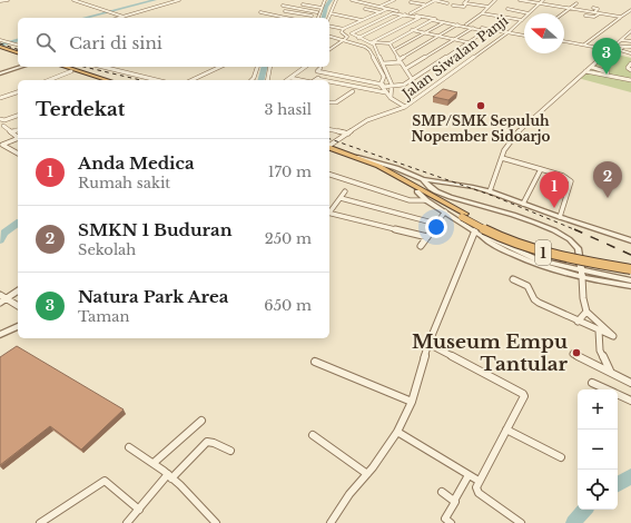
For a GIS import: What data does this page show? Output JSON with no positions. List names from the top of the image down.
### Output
{
  "streets": {
    "highway": ["1"],
    "street": ["Jalan Siwalan Panji"]
  },
  "places": ["SMP/SMK Sepuluh Nopember Sidoarjo", "Museum Empu Tantular"],
  "north": "left",
  "page": {
    "search": "Cari di sini",
    "pins": ["3", "2", "1"],
    "heading": ["Terdekat", "3 hasil"],
    "list": [
      {
        "mark": "1",
        "name": "Anda Medica",
        "note": "Rumah sakit",
        "value": "170 m"
      },
      {
        "mark": "2",
        "name": "SMKN 1 Buduran",
        "note": "Sekolah",
        "value": "250 m"
      },
      {
        "mark": "3",
        "name": "Natura Park Area",
        "note": "Taman",
        "value": "650 m"
      }
    ],
    "map_buttons": ["+", "−"]
  }
}
